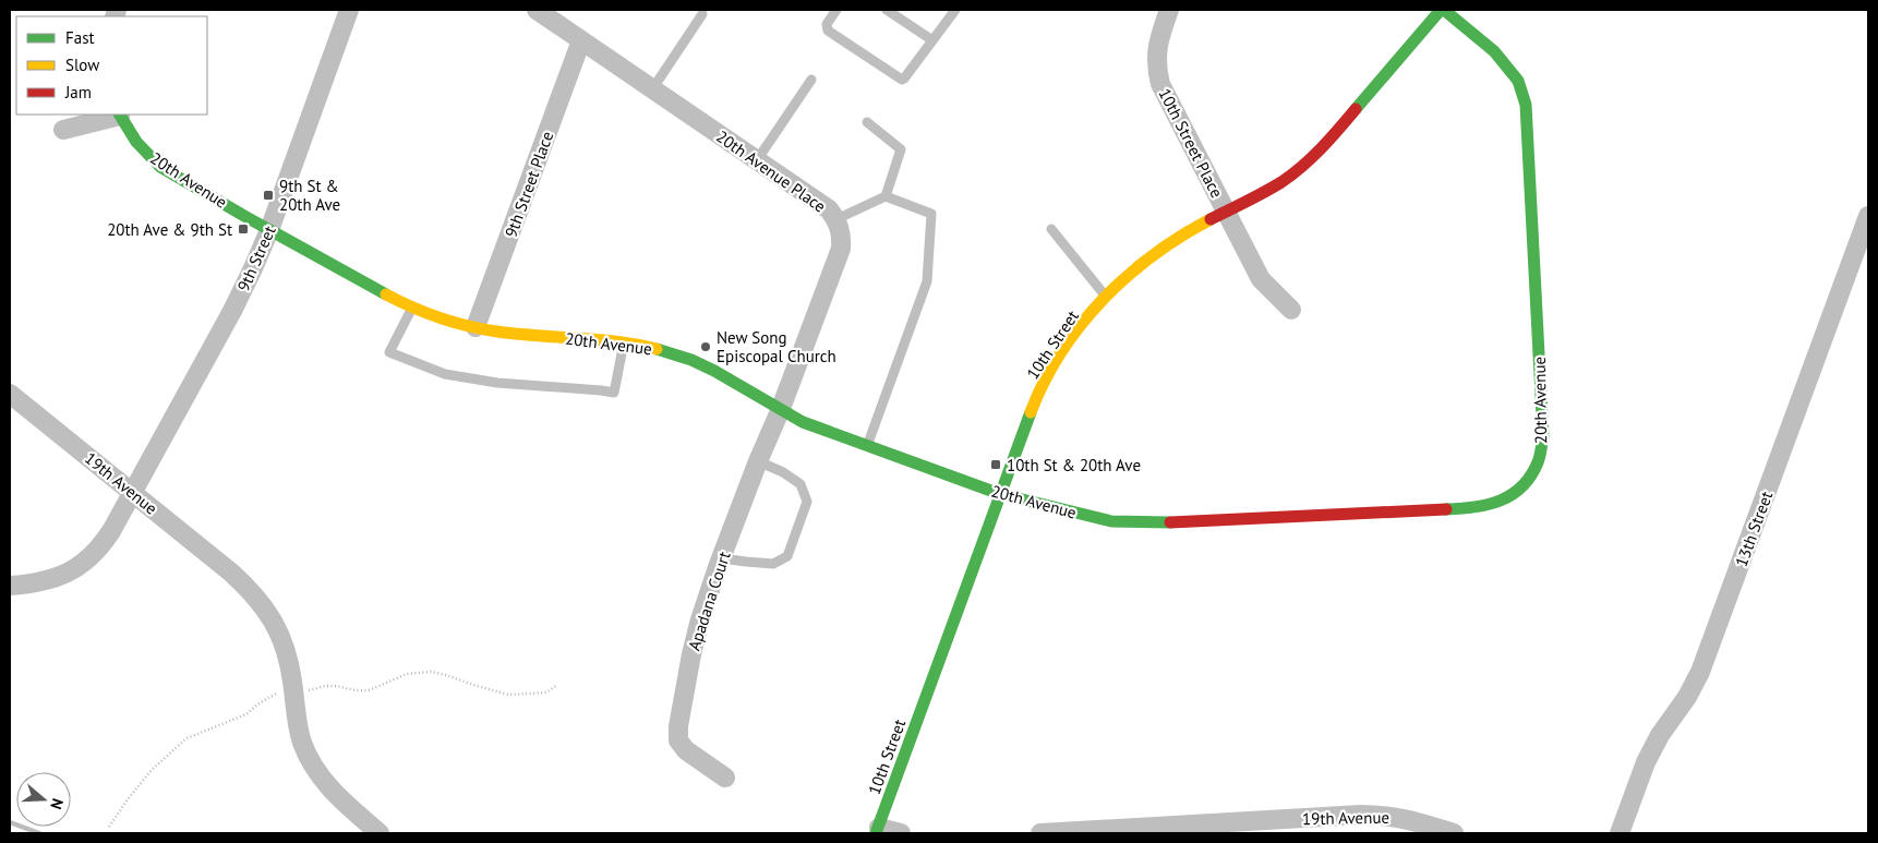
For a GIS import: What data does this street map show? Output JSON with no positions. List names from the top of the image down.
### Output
{
  "streets": {
    "street": [
      "10th Street Place",
      "20th Avenue Place",
      "20th Avenue",
      "9th Street Place",
      "9th Street",
      "10th Street",
      "19th Avenue",
      "13th Street",
      "Apadana Court"
    ]
  },
  "crossings": [
    ["10th Street Place", "10th Street"],
    ["20th Avenue Place", "20th Avenue"],
    ["20th Avenue Place", "9th Street Place"],
    ["20th Avenue Place", "Apadana Court"],
    ["20th Avenue", "9th Street Place"],
    ["20th Avenue", "9th Street"],
    ["20th Avenue", "10th Street"],
    ["20th Avenue", "Apadana Court"],
    ["9th Street", "19th Avenue"]
  ],
  "places": {
    "transit": ["9th St & 20th Ave", "20th Ave & 9th St", "10th St & 20th Ave"],
    "other": ["New Song Episcopal Church"]
  },
  "legend": ["Fast", "Slow", "Jam"],
  "north": "right"
}
